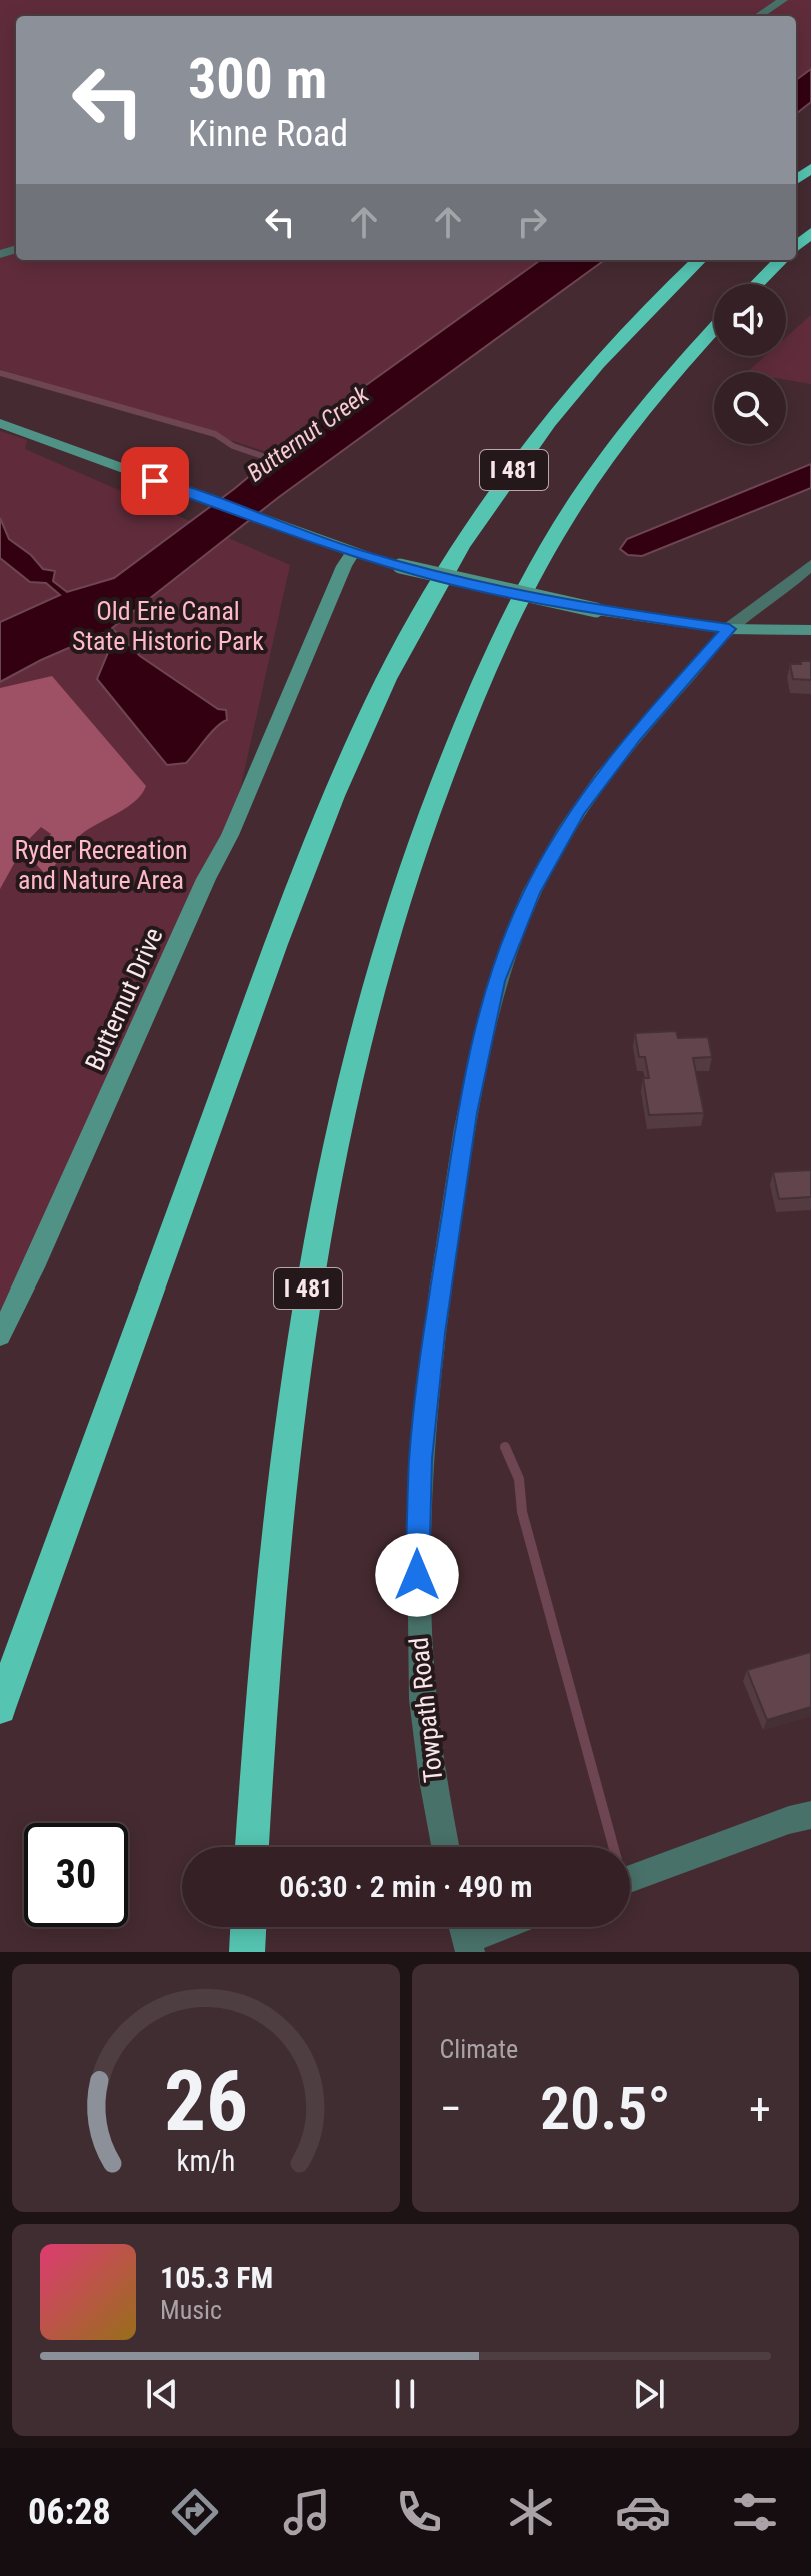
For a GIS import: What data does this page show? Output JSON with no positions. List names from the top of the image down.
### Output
{
  "streets": {
    "highway": ["I 481"],
    "street": ["Butternut Drive", "Towpath Road"]
  },
  "water": ["Butternut Creek"],
  "parks": ["Old Erie Canal State Historic Park", "Ryder Recreation and Nature Area"],
  "page": {
    "turn": ["300 m", "Kinne Road"],
    "limit": "30",
    "trip": "06:30 · 2 min · 490 m",
    "tile": "Climate",
    "heat": ["−", "20.5°", "+"],
    "song": ["105.3 FM", "Music"],
    "tabs": "06:28",
    "gauge": ["26", "km/h"]
  }
}
